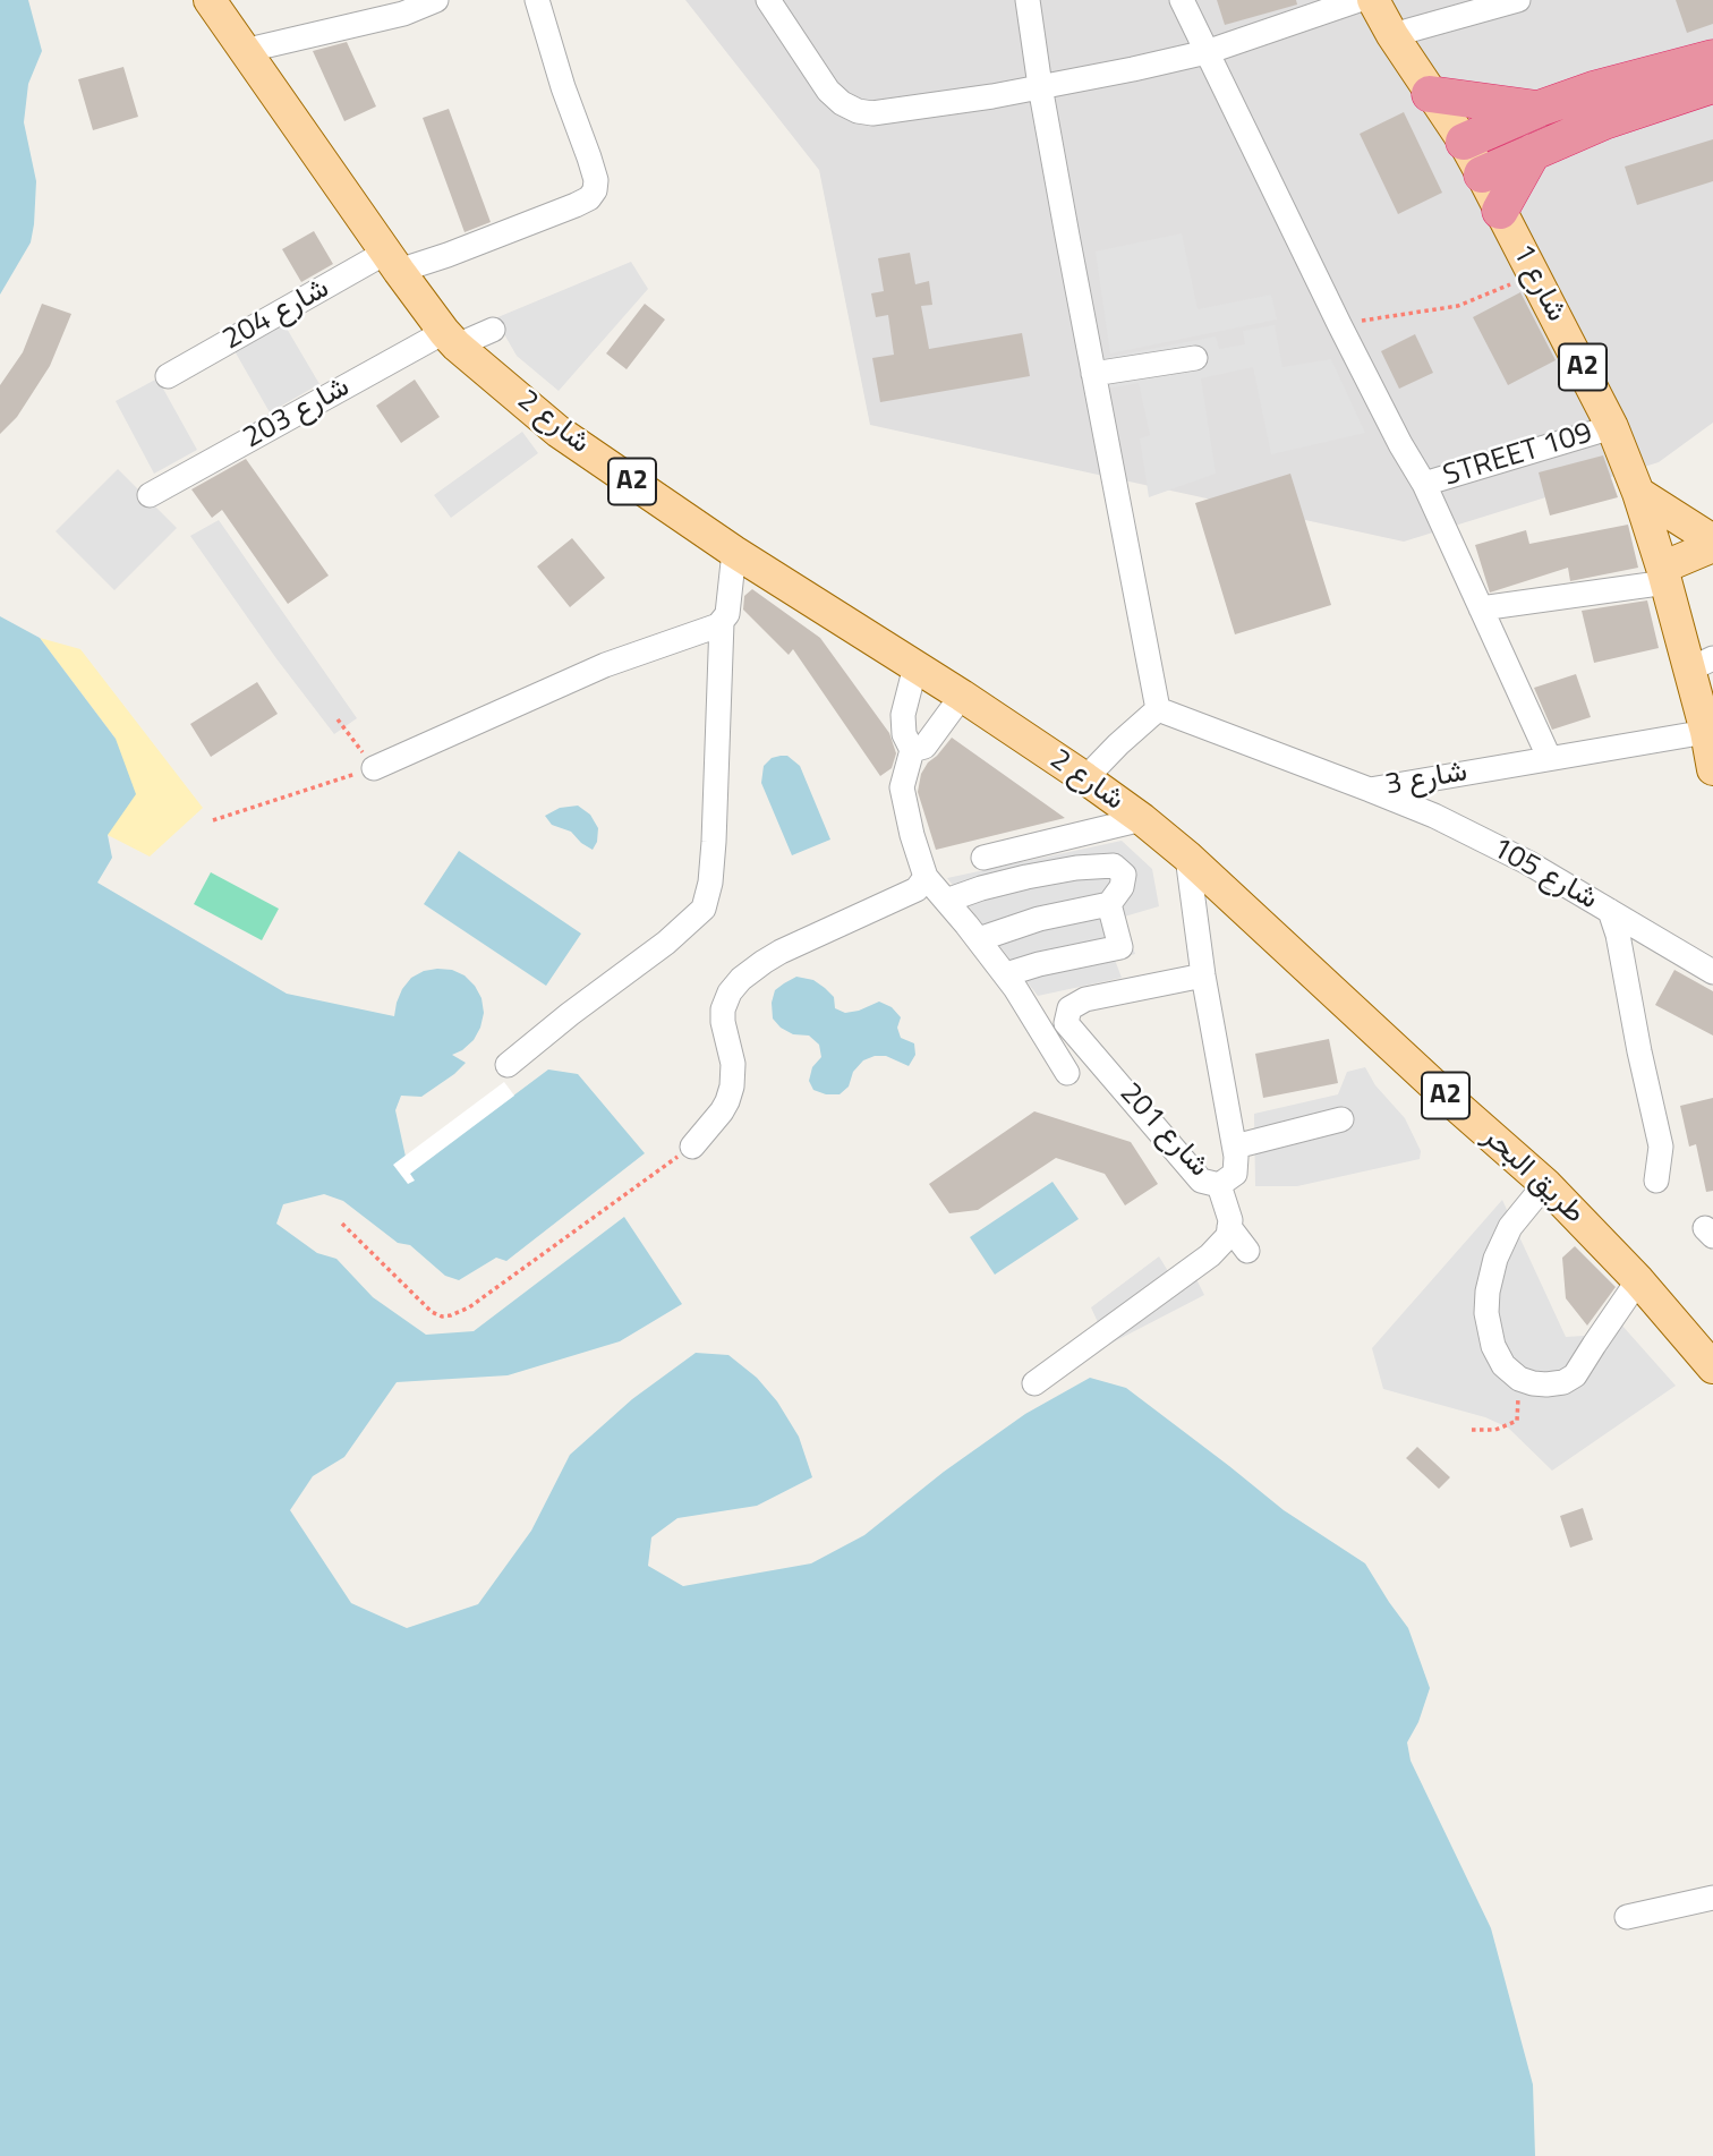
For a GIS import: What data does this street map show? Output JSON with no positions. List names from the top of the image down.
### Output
{
  "streets": {
    "main road": [
      "شارع 1",
      "A2",
      "شارع 2",
      "طريق البحر"
    ],
    "street": [
      "شارع 204",
      "شارع 203",
      "STREET 109",
      "شارع 3",
      "شارع 105",
      "شارع 201"
    ]
  },
  "crossings": [
    ["شارع 1", "STREET 109"],
    ["شارع 1", "شارع 3"],
    ["شارع 204", "شارع 2"],
    ["شارع 203", "شارع 2"],
    ["شارع 2", "شارع 201"],
    ["شارع 2", "طريق البحر"],
    ["شارع 3", "شارع 105"],
    ["شارع 201", "طريق البحر"]
  ]
}
